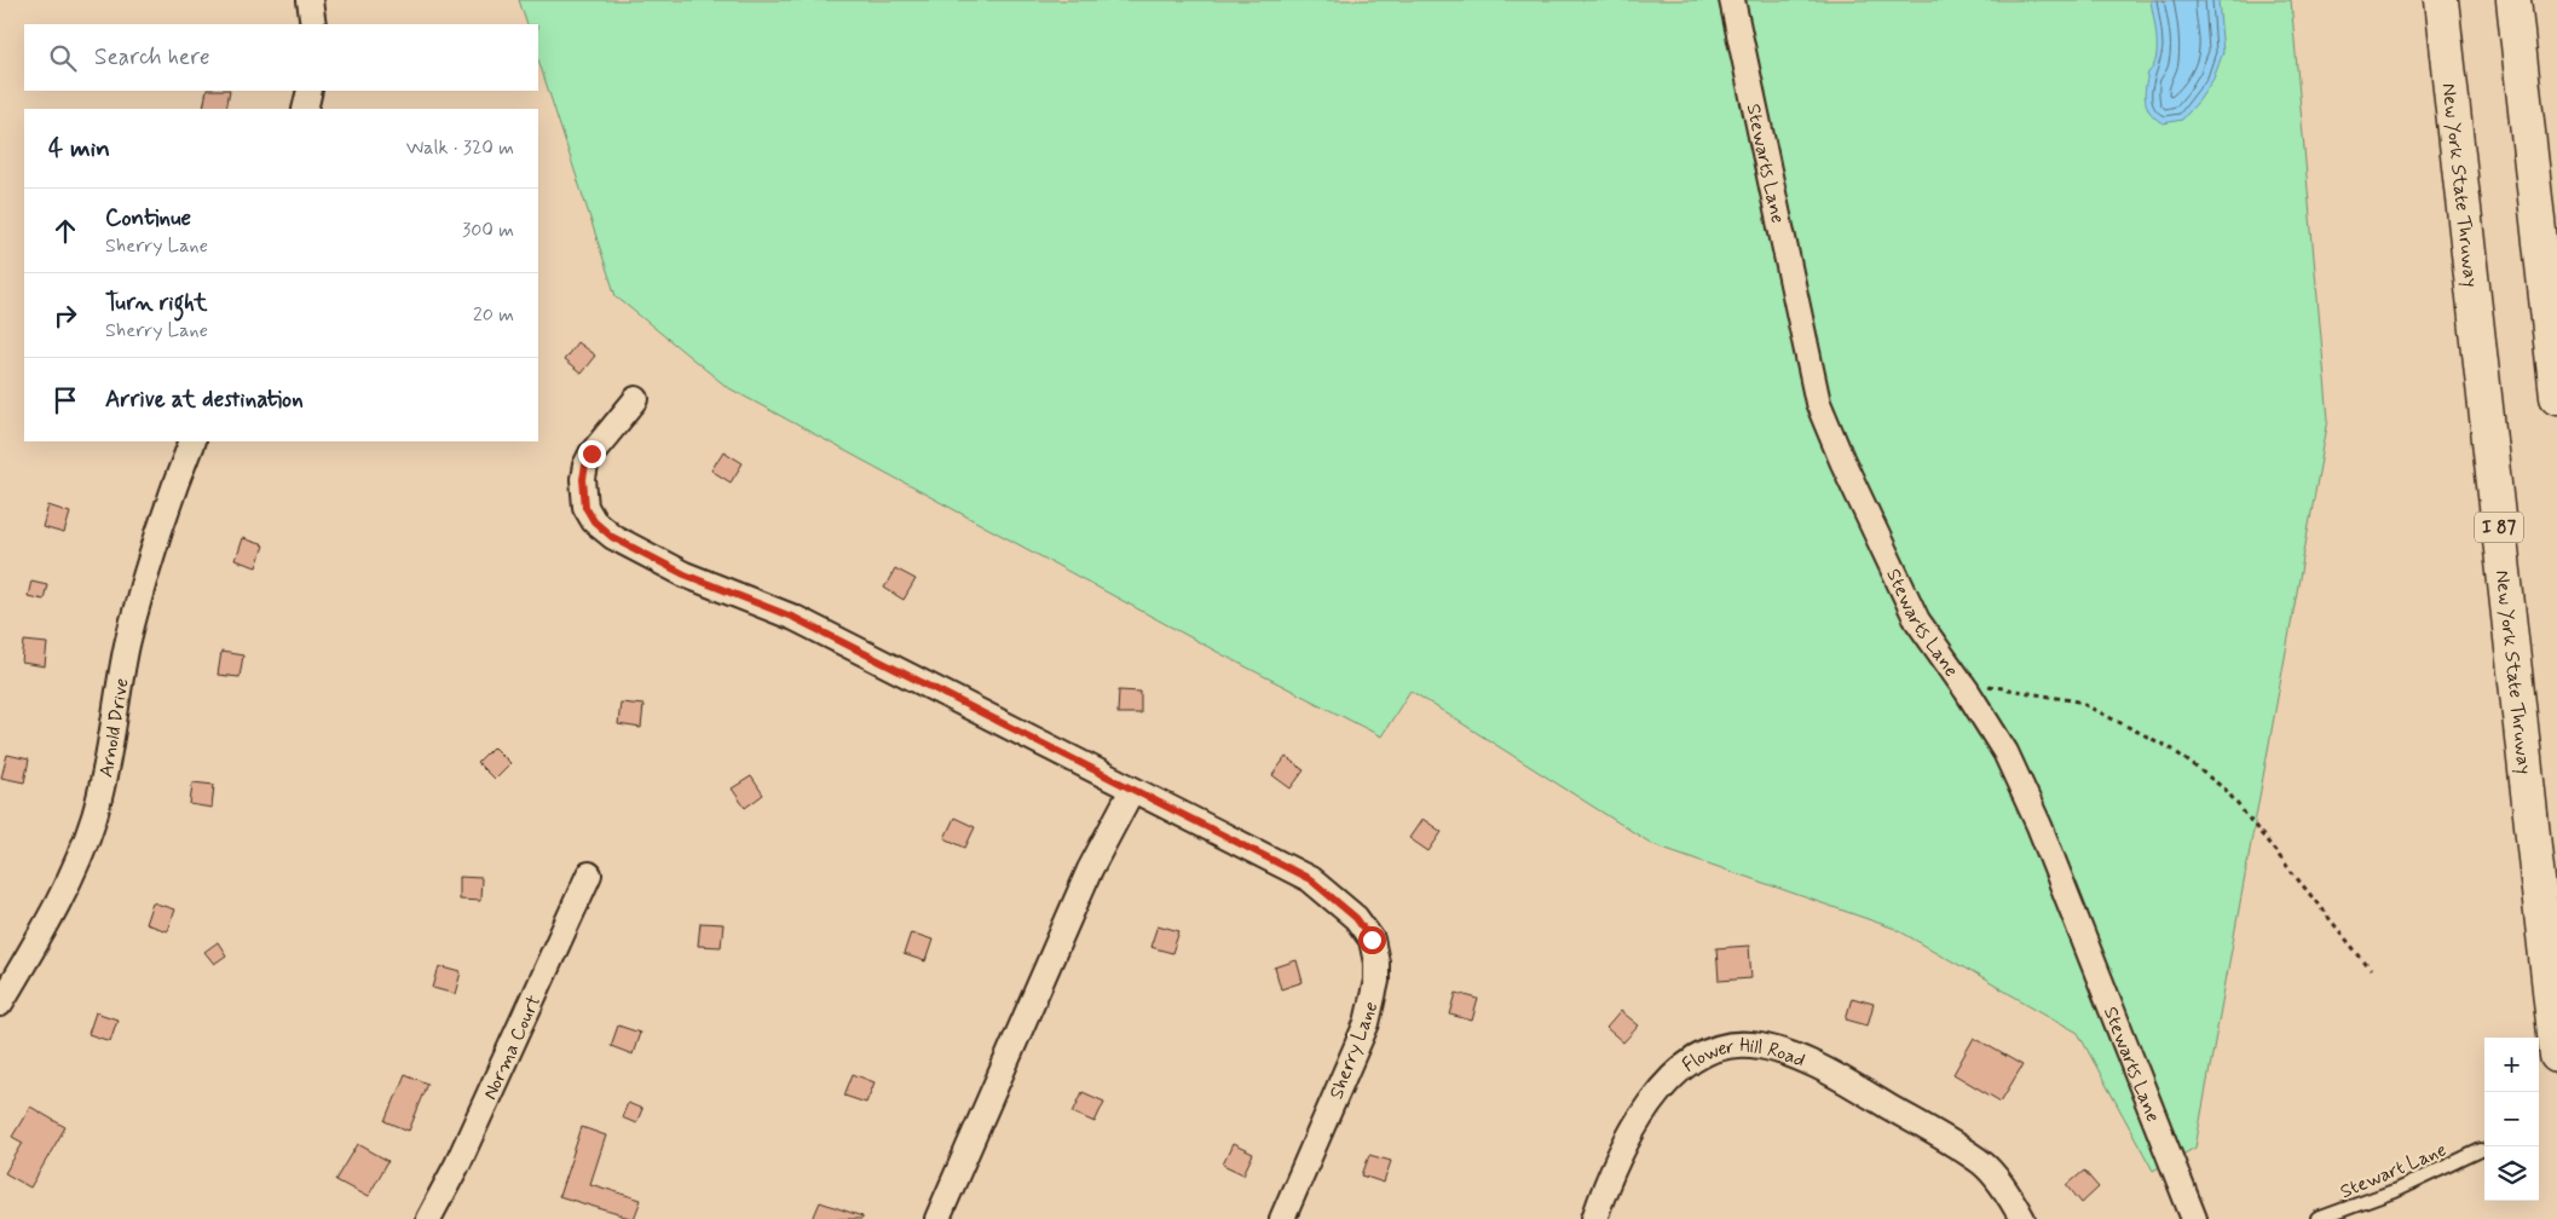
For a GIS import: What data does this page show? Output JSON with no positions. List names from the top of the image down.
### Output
{
  "streets": {
    "highway": ["New York State Thruway", "I 87"],
    "street": [
      "Stewarts Lane",
      "Arnold Drive",
      "Norma Court",
      "Sherry Lane",
      "Flower Hill Road"
    ],
    "lane": ["Stewart Lane"]
  },
  "page": {
    "search": "Search here",
    "heading": ["4 min", "Walk · 320 m"],
    "list": [
      ["Continue", "Sherry Lane", "300 m"],
      ["Turn right", "Sherry Lane", "20 m"],
      "Arrive at destination"
    ],
    "map_buttons": ["+", "−"]
  }
}
